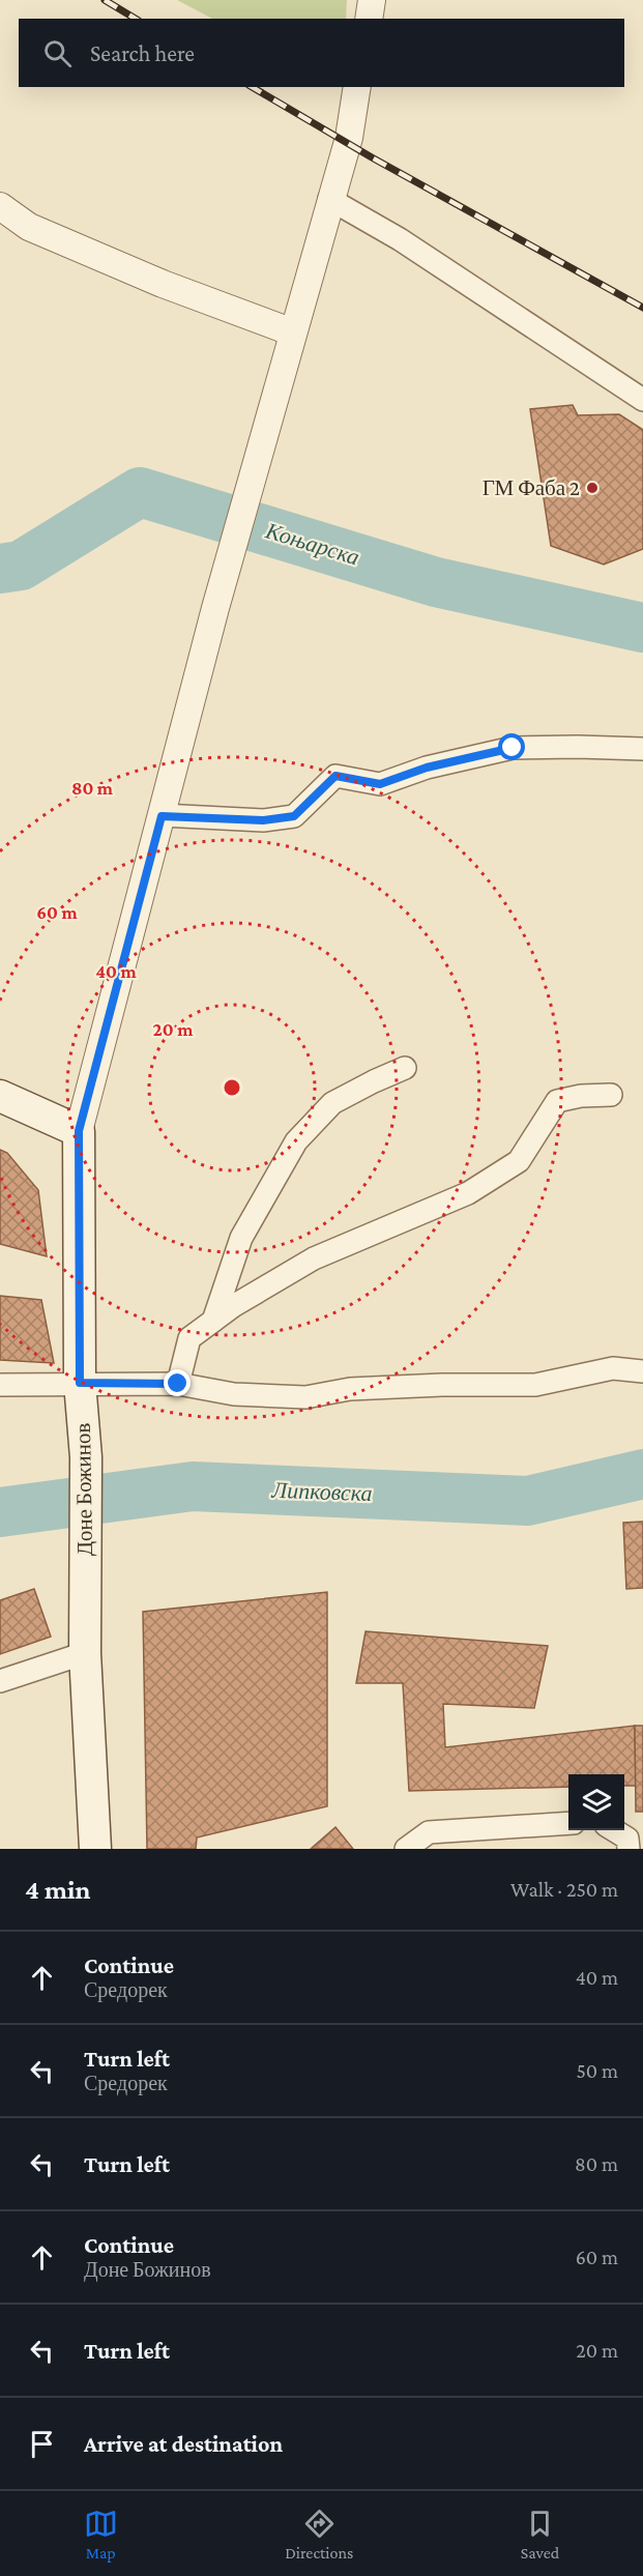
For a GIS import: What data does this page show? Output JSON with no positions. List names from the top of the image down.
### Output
{
  "streets": {
    "main road": ["Доне Божинов"]
  },
  "water": ["Коњарска", "Липковска"],
  "places": ["ГМ Фаба 2"],
  "page": {
    "search": "Search here",
    "heading": ["4 min", "Walk · 250 m"],
    "list": [
      ["Continue", "Средорек", "40 m"],
      ["Turn left", "Средорек", "50 m"],
      ["Turn left", "80 m"],
      ["Continue", "Доне Божинов", "60 m"],
      ["Turn left", "20 m"],
      "Arrive at destination"
    ],
    "nav": ["Map", "Directions", "Saved"]
  },
  "rings": [
    "80 m",
    "60 m",
    "40 m",
    "20 m"
  ]
}
